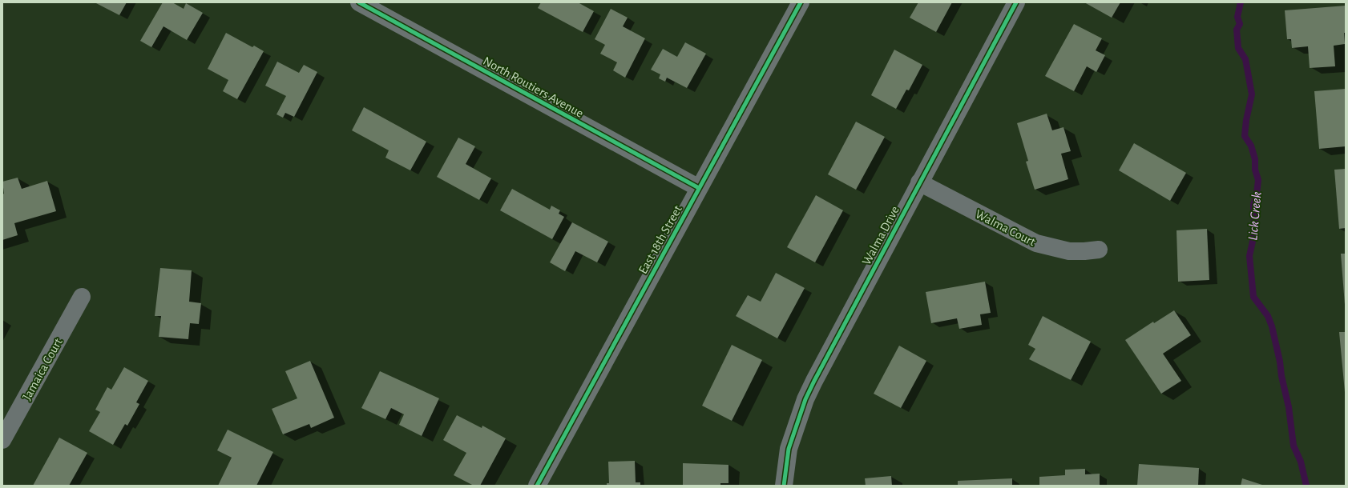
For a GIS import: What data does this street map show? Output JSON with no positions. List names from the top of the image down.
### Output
{
  "streets": {
    "street": [
      "North Routiers Avenue",
      "Walma Court",
      "Walma Drive",
      "East 18th Street",
      "Jamaica Court"
    ]
  },
  "crossings": [
    ["North Routiers Avenue", "East 18th Street"],
    ["Walma Court", "Walma Drive"]
  ],
  "water": ["Lick Creek"]
}
